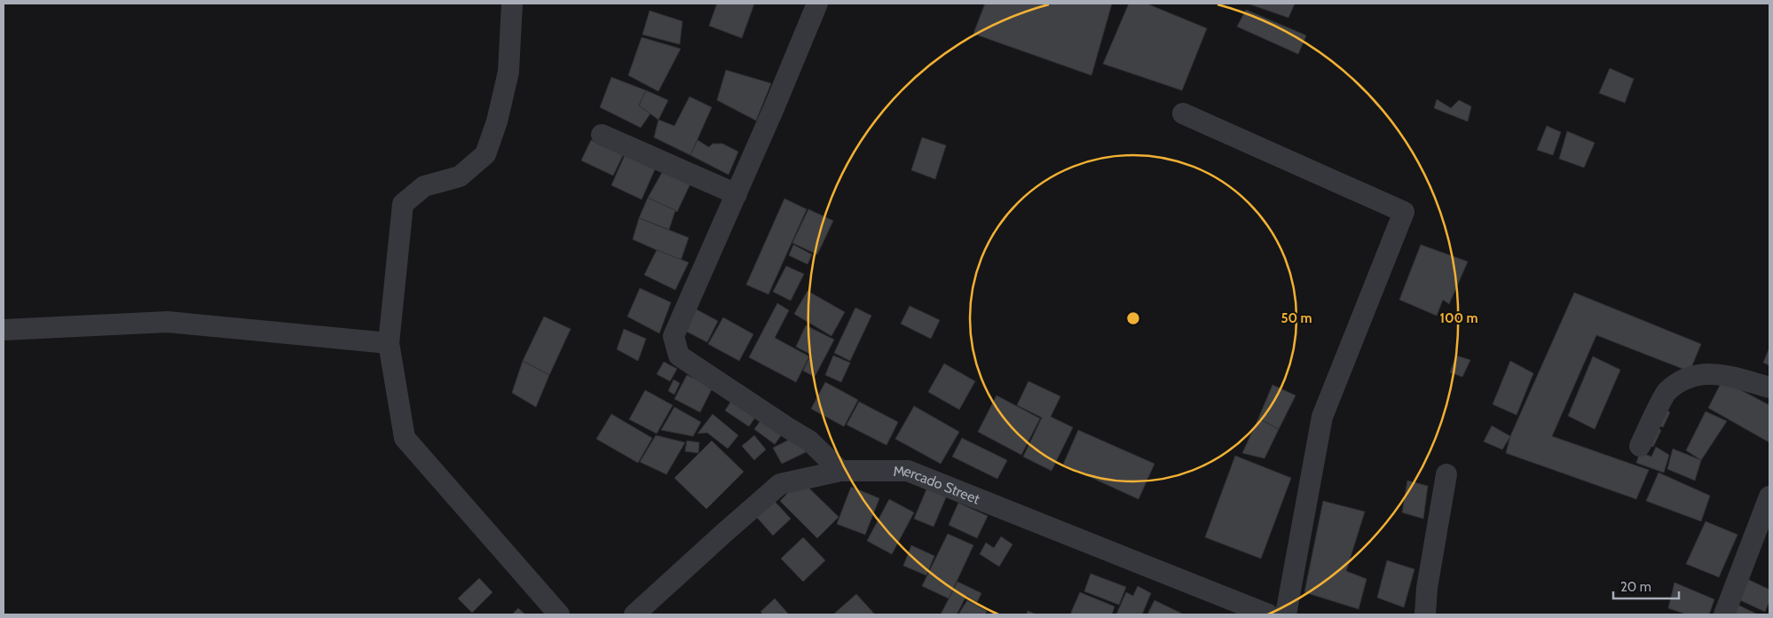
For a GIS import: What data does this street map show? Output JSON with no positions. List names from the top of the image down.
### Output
{
  "streets": {
    "street": ["Mercado Street"]
  },
  "scale_bar": "20 m",
  "rings": ["50 m", "100 m"]
}
